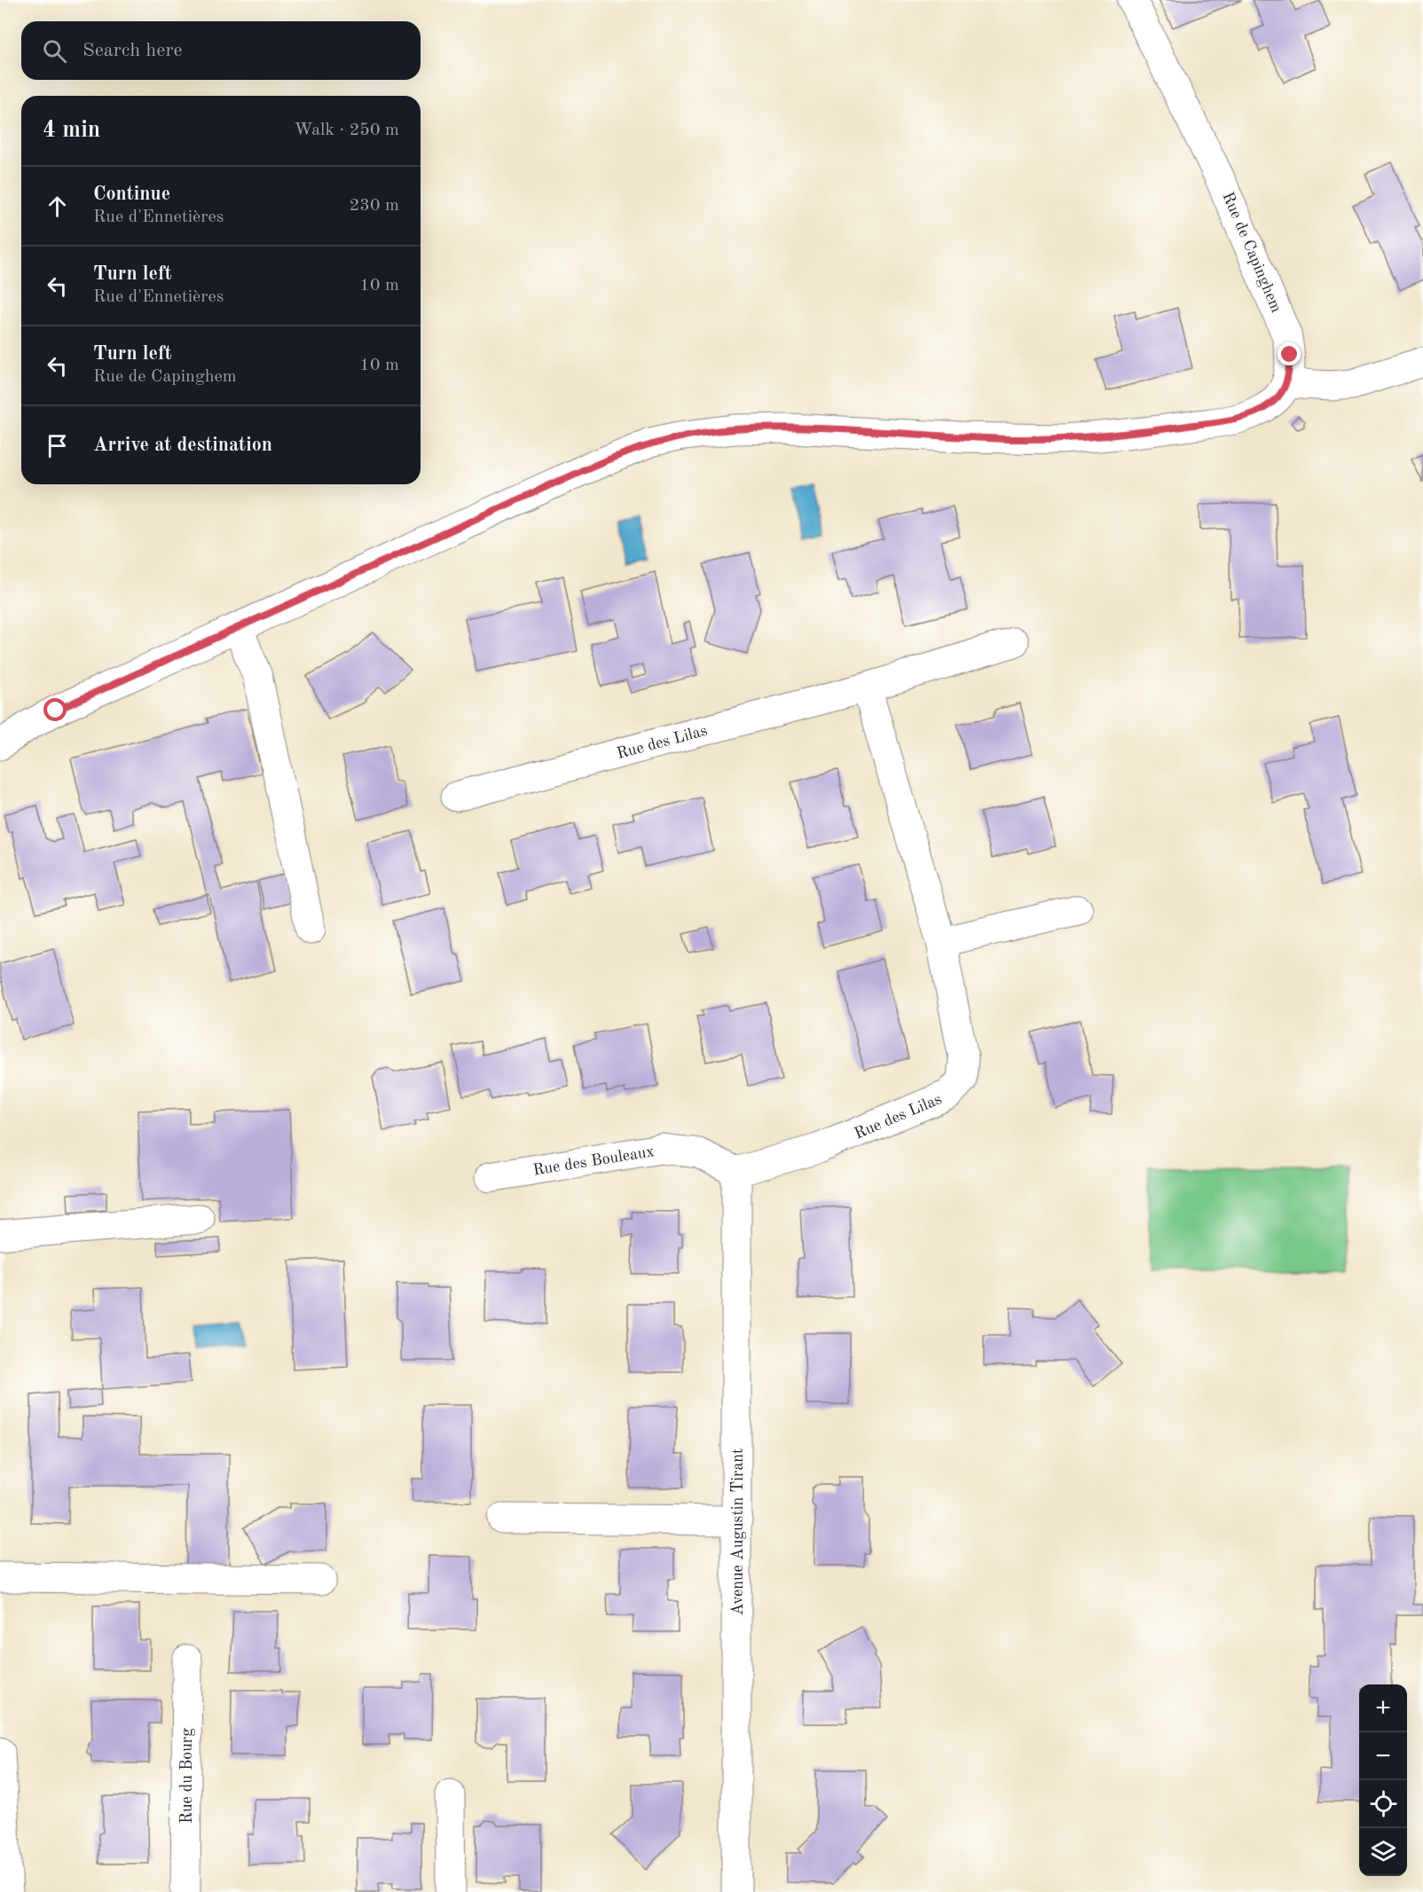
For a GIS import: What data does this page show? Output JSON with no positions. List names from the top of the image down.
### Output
{
  "streets": {
    "street": [
      "Rue de Capinghem",
      "Rue des Lilas",
      "Rue des Bouleaux",
      "Avenue Augustin Tirant",
      "Rue du Bourg"
    ]
  },
  "crossings": [
    ["Rue des Lilas", "Rue des Bouleaux"],
    ["Rue des Lilas", "Avenue Augustin Tirant"],
    ["Rue des Bouleaux", "Avenue Augustin Tirant"]
  ],
  "page": {
    "search": "Search here",
    "heading": ["4 min", "Walk · 250 m"],
    "list": [
      ["Continue", "Rue d'Ennetières", "230 m"],
      ["Turn left", "Rue d'Ennetières", "10 m"],
      ["Turn left", "Rue de Capinghem", "10 m"],
      "Arrive at destination"
    ],
    "map_buttons": ["+", "−"]
  }
}
